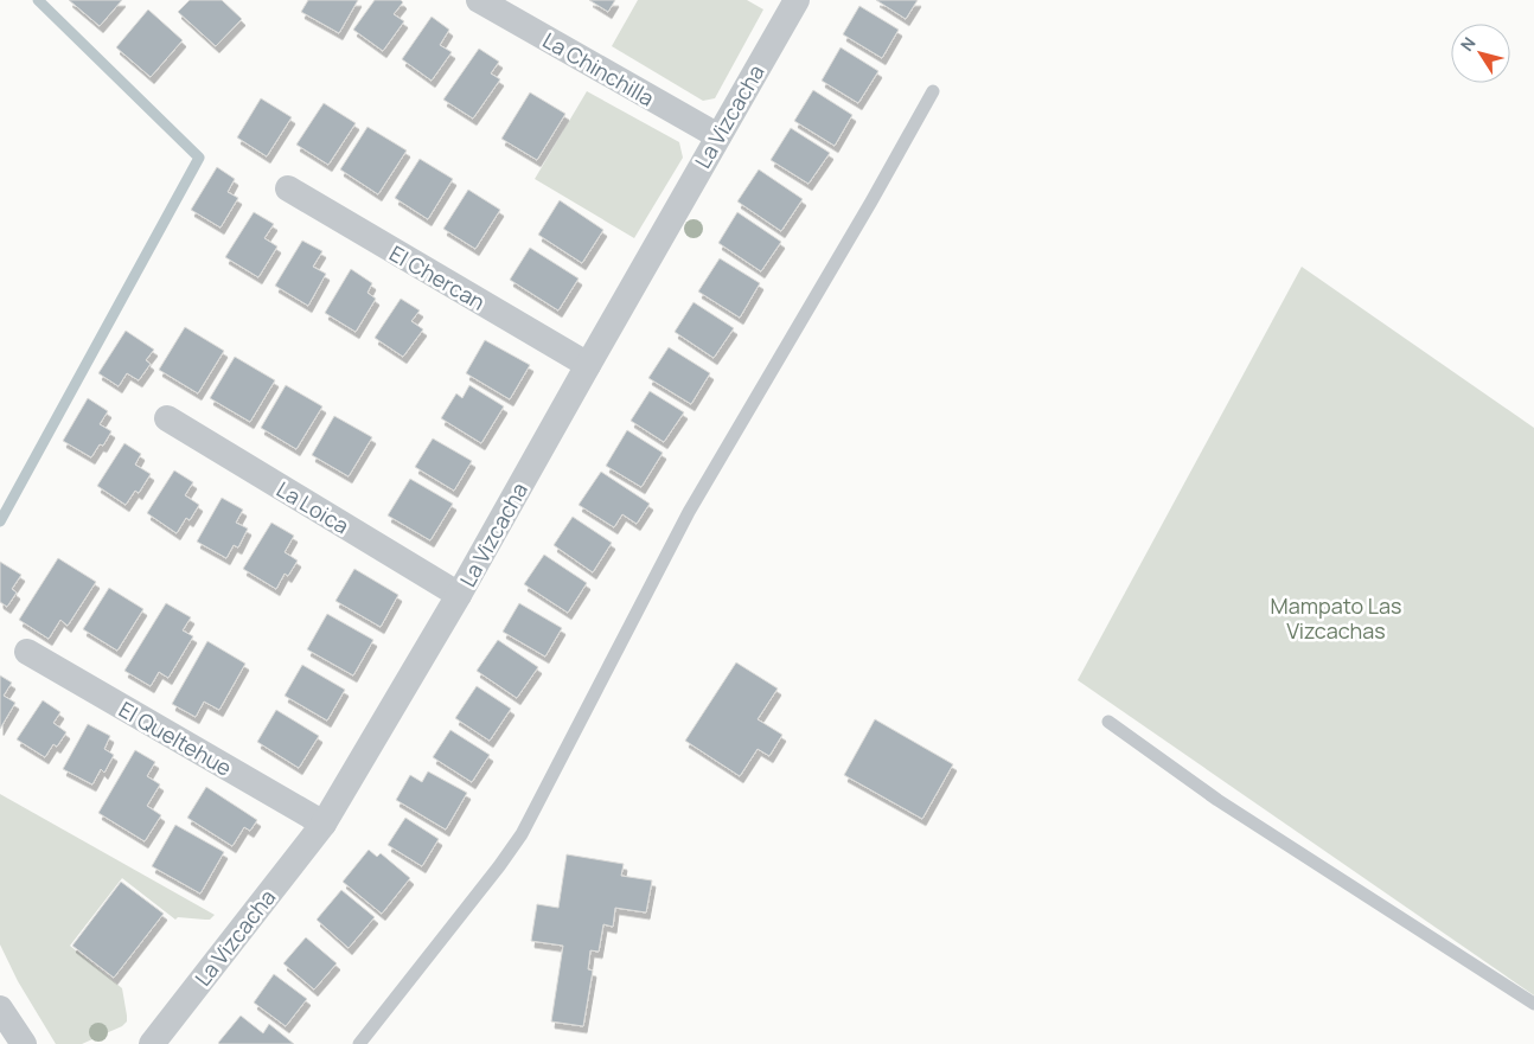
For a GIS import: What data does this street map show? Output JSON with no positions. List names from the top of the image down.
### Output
{
  "streets": {
    "street": [
      "La Chinchilla",
      "La Vizcacha",
      "El Chercan",
      "La Loica",
      "El Queltehue"
    ]
  },
  "crossings": [
    ["La Chinchilla", "La Vizcacha"],
    ["La Vizcacha", "El Chercan"],
    ["La Vizcacha", "La Loica"],
    ["La Vizcacha", "El Queltehue"]
  ],
  "parks": ["Mampato Las Vizcachas"],
  "north": "top left"
}
